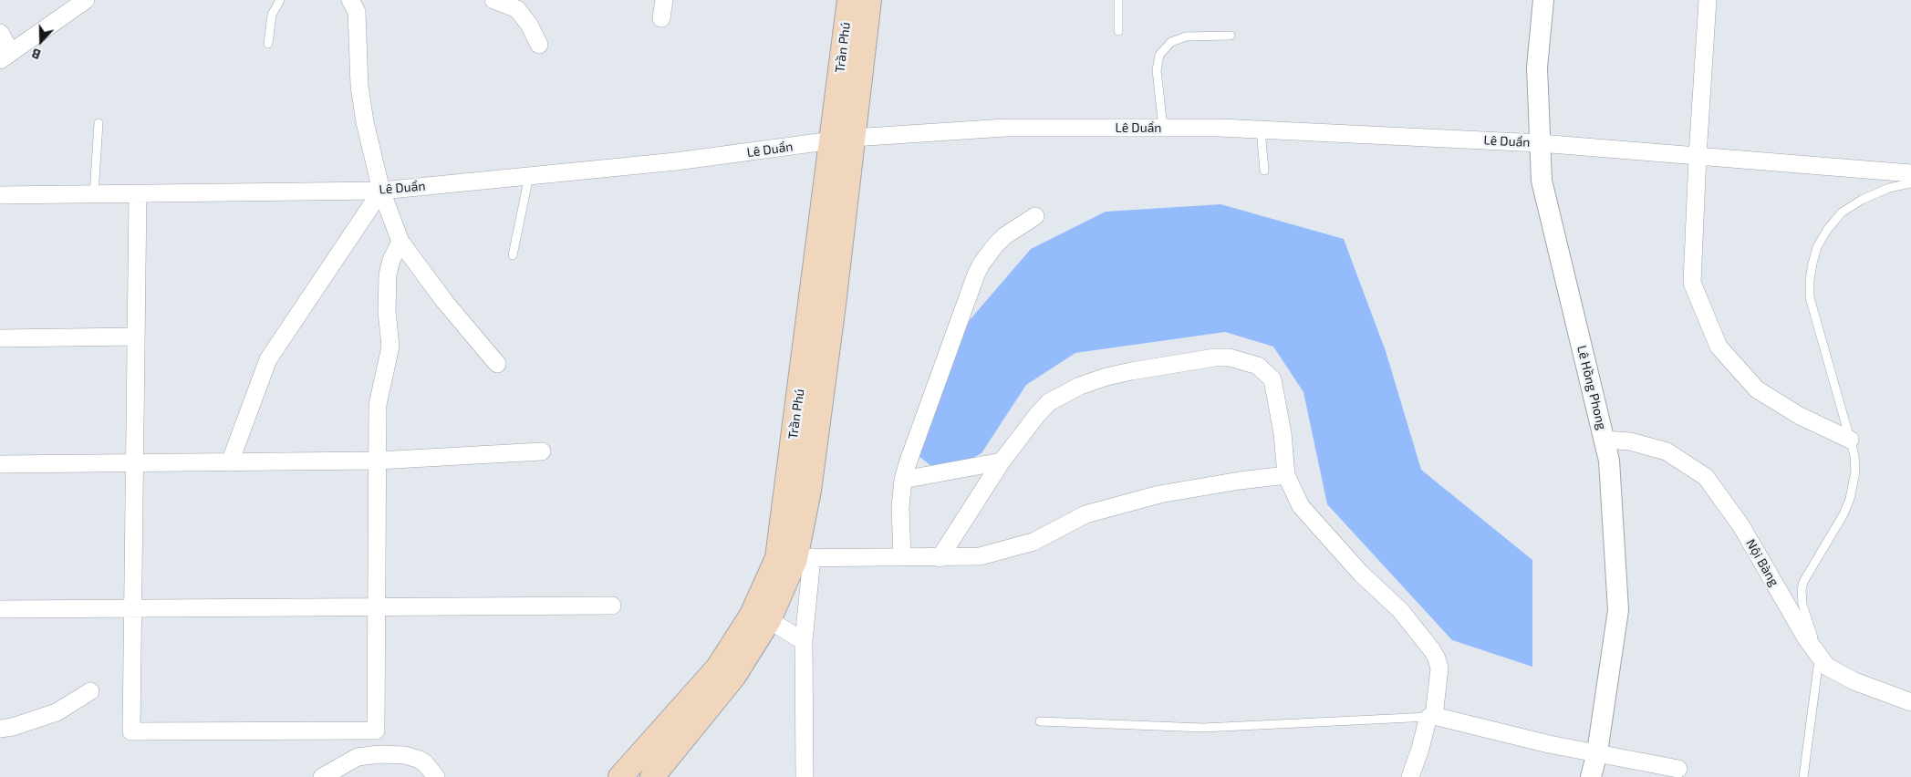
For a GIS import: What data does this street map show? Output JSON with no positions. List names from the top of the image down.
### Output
{
  "streets": {
    "main road": ["Trần Phú"],
    "street": ["Lê Duẩn", "Lê Hồng Phong", "Nội Bàng"]
  },
  "crossings": [
    ["Trần Phú", "Lê Duẩn"],
    ["Lê Duẩn", "Lê Hồng Phong"],
    ["Lê Hồng Phong", "Nội Bàng"]
  ],
  "north": "bottom"
}
